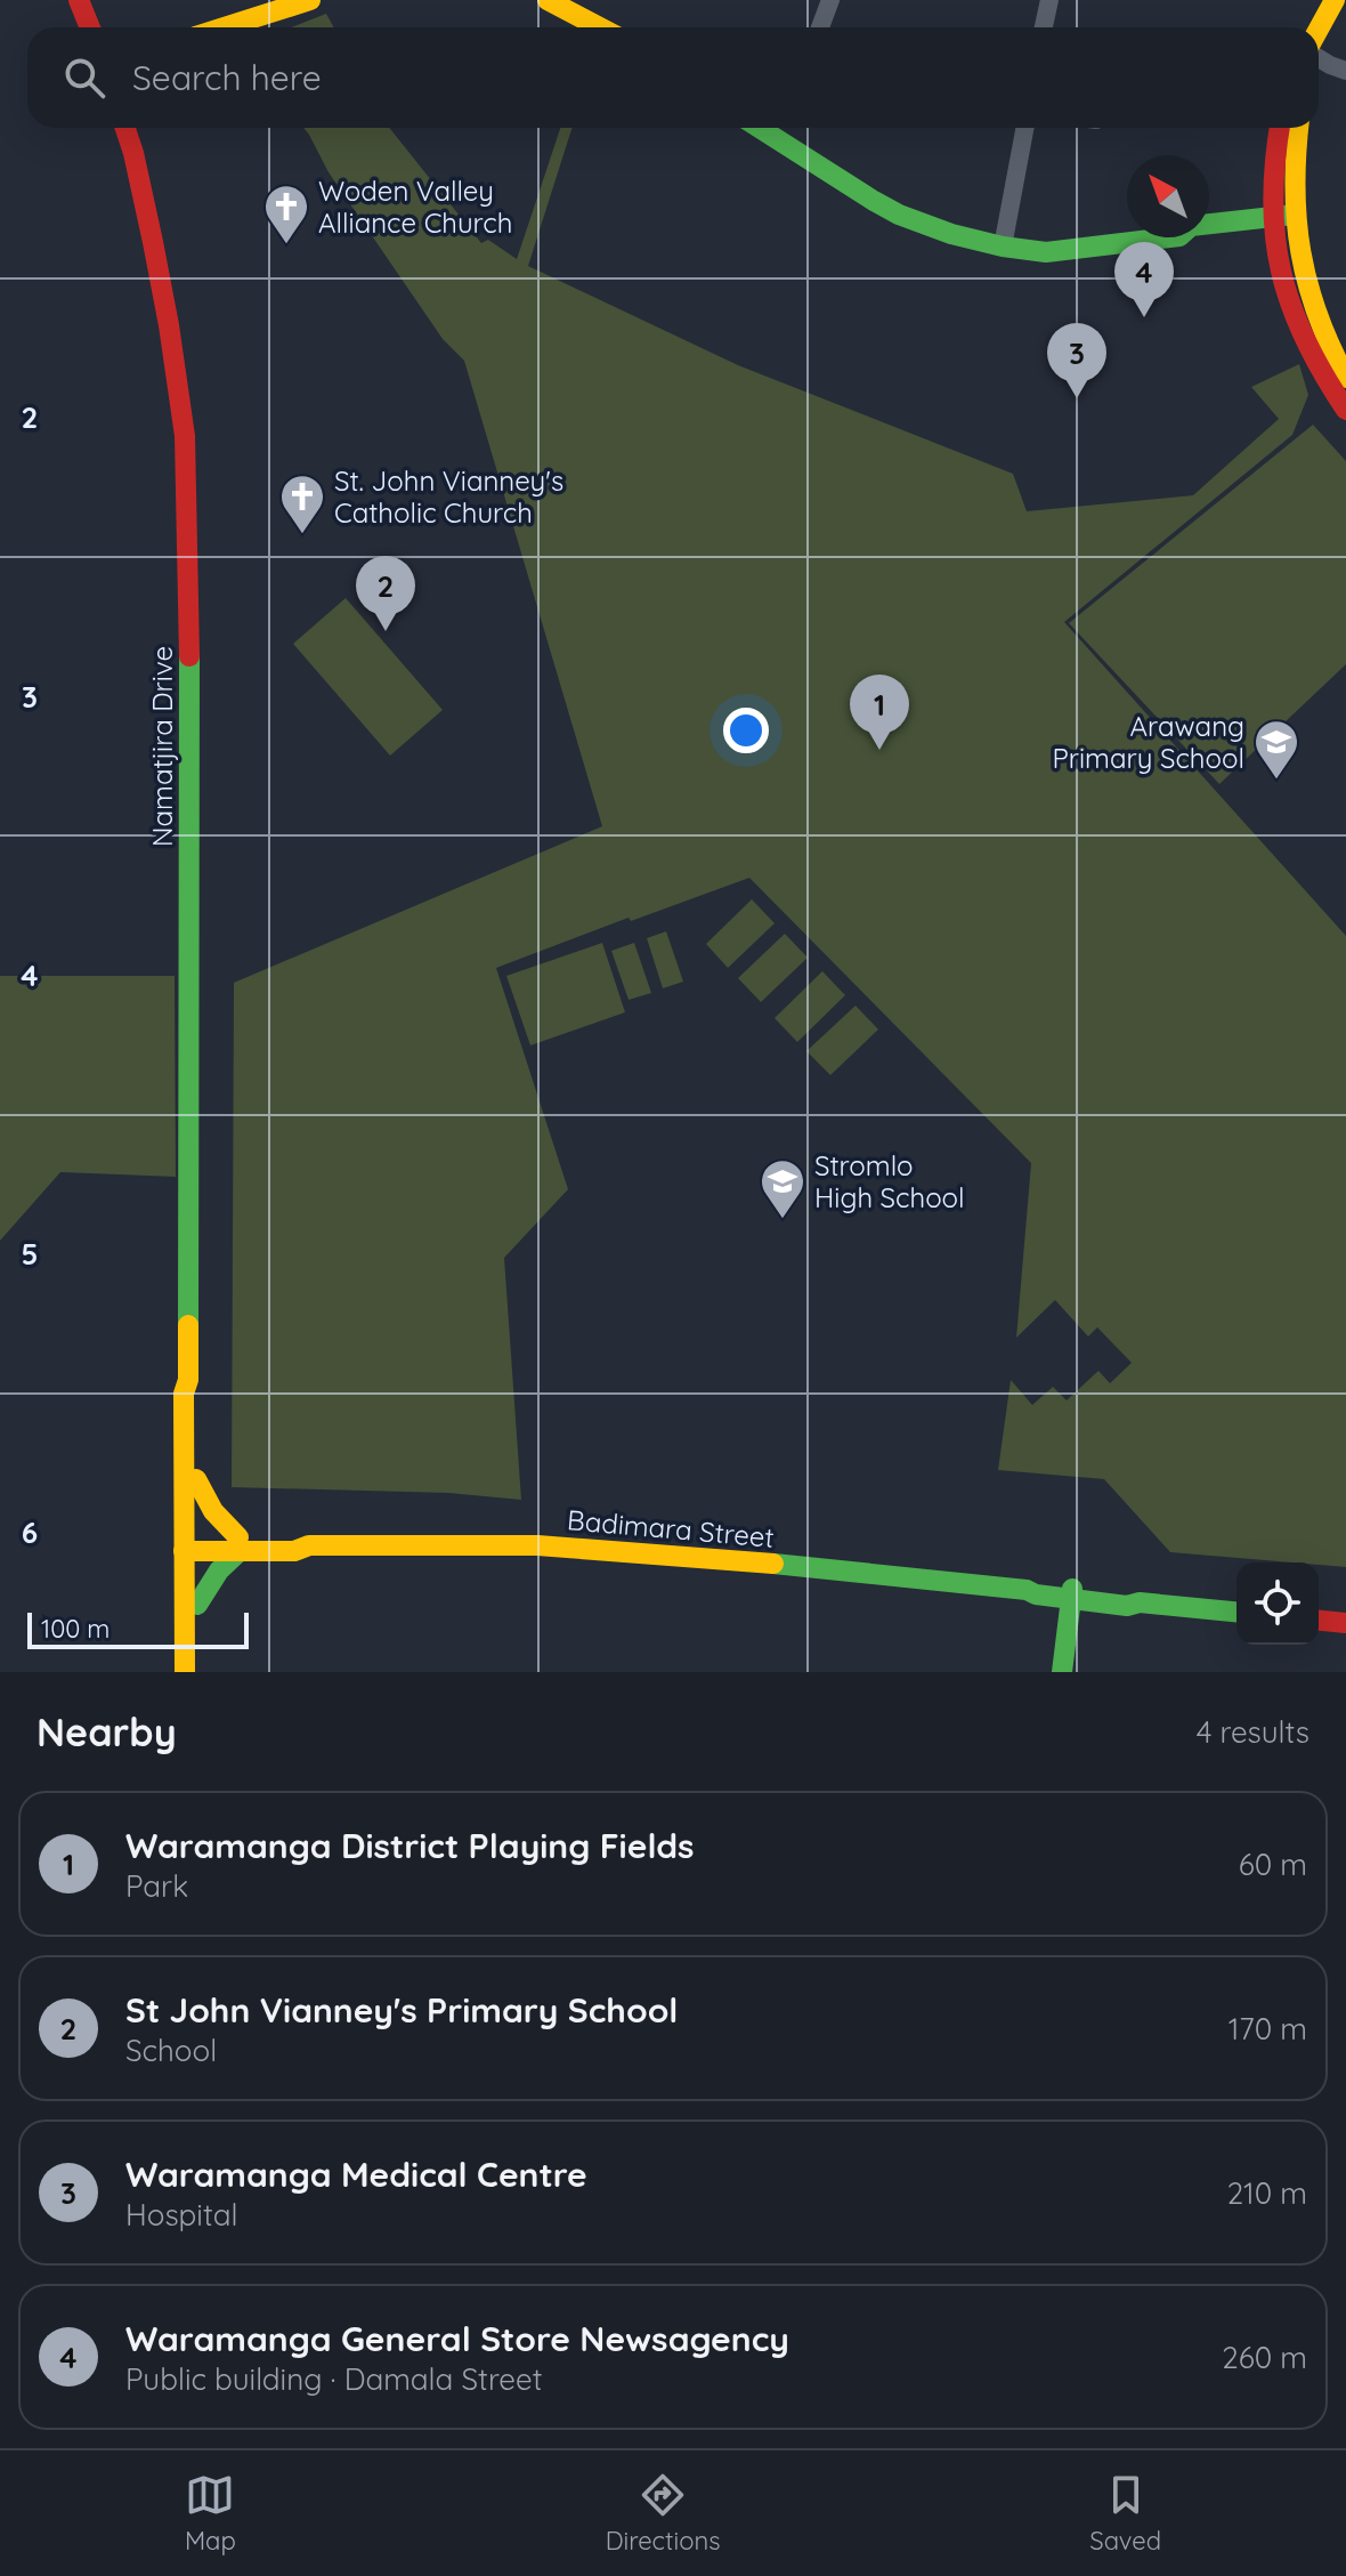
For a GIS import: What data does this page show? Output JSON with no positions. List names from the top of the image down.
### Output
{
  "streets": {
    "main road": ["Namatjira Drive", "Badimara Street"]
  },
  "crossings": [
    ["Namatjira Drive", "Badimara Street"]
  ],
  "places": {
    "church": ["Woden Valley Alliance Church", "St. John Vianney's Catholic Church"],
    "school or university": ["Arawang Primary School", "Stromlo High School"]
  },
  "scale_bar": "100 m",
  "north": "top left",
  "page": {
    "search": "Search here",
    "pins": [
      "4",
      "3",
      "2",
      "1"
    ],
    "scale": "100 m",
    "heading": ["Nearby", "4 results"],
    "list": [
      {
        "mark": "1",
        "name": "Waramanga District Playing Fields",
        "note": "Park",
        "value": "60 m"
      },
      {
        "mark": "2",
        "name": "St John Vianney's Primary School",
        "note": "School",
        "value": "170 m"
      },
      {
        "mark": "3",
        "name": "Waramanga Medical Centre",
        "note": "Hospital",
        "value": "210 m"
      },
      {
        "mark": "4",
        "name": "Waramanga General Store Newsagency",
        "note": "Public building · Damala Street",
        "value": "260 m"
      }
    ],
    "nav": ["Map", "Directions", "Saved"]
  },
  "grid": {
    "rows": [
      "2",
      "3",
      "4",
      "5",
      "6"
    ]
  }
}
